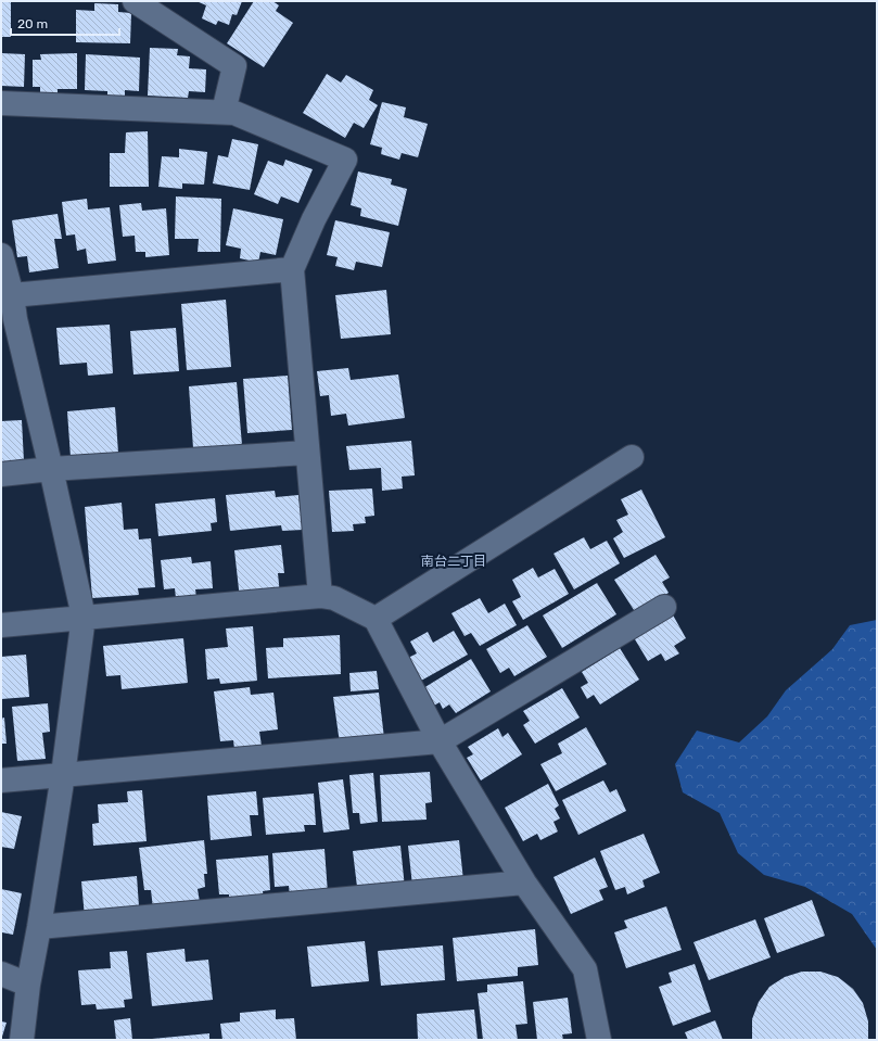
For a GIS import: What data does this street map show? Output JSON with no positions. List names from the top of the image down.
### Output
{
  "districts": ["南台二丁目"],
  "scale_bar": "20 m"
}
